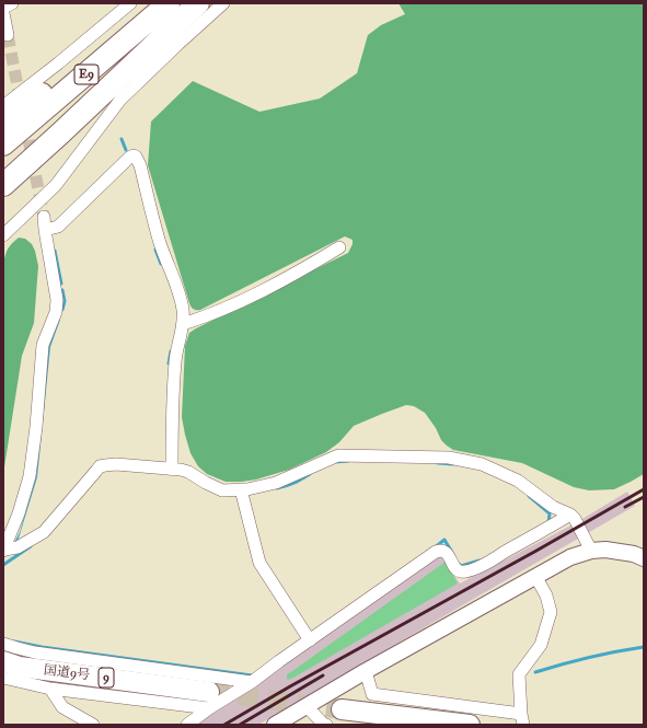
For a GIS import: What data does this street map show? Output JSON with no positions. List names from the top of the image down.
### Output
{
  "streets": {
    "highway": ["E9", "国道9号", "9"]
  }
}
